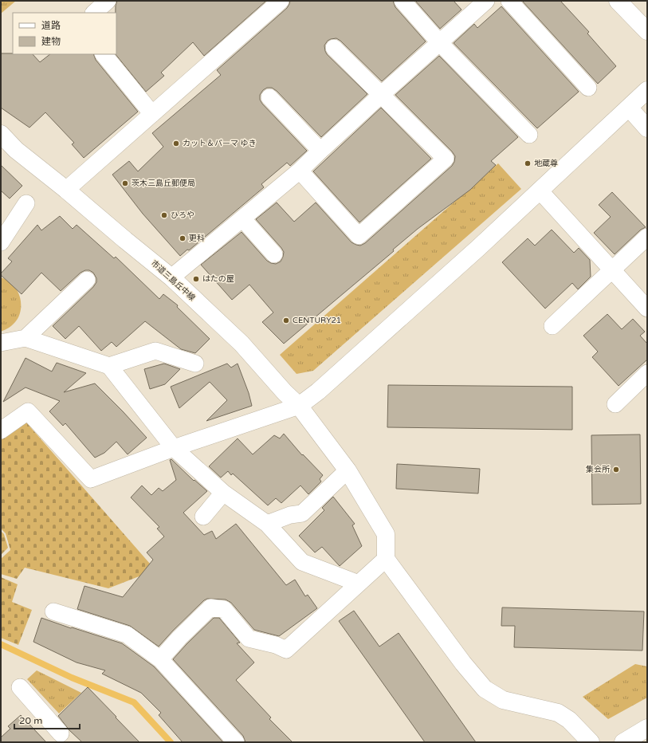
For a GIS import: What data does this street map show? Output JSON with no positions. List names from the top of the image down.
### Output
{
  "streets": {
    "street": ["市道三島丘中線"]
  },
  "places": [
    "カット＆パーマ ゆき",
    "地蔵尊",
    "茨木三島丘郵便局",
    "ひろや",
    "更科",
    "はたの屋",
    "CENTURY21",
    "集会所"
  ],
  "legend": ["道路", "建物"],
  "scale_bar": "20 m"
}
